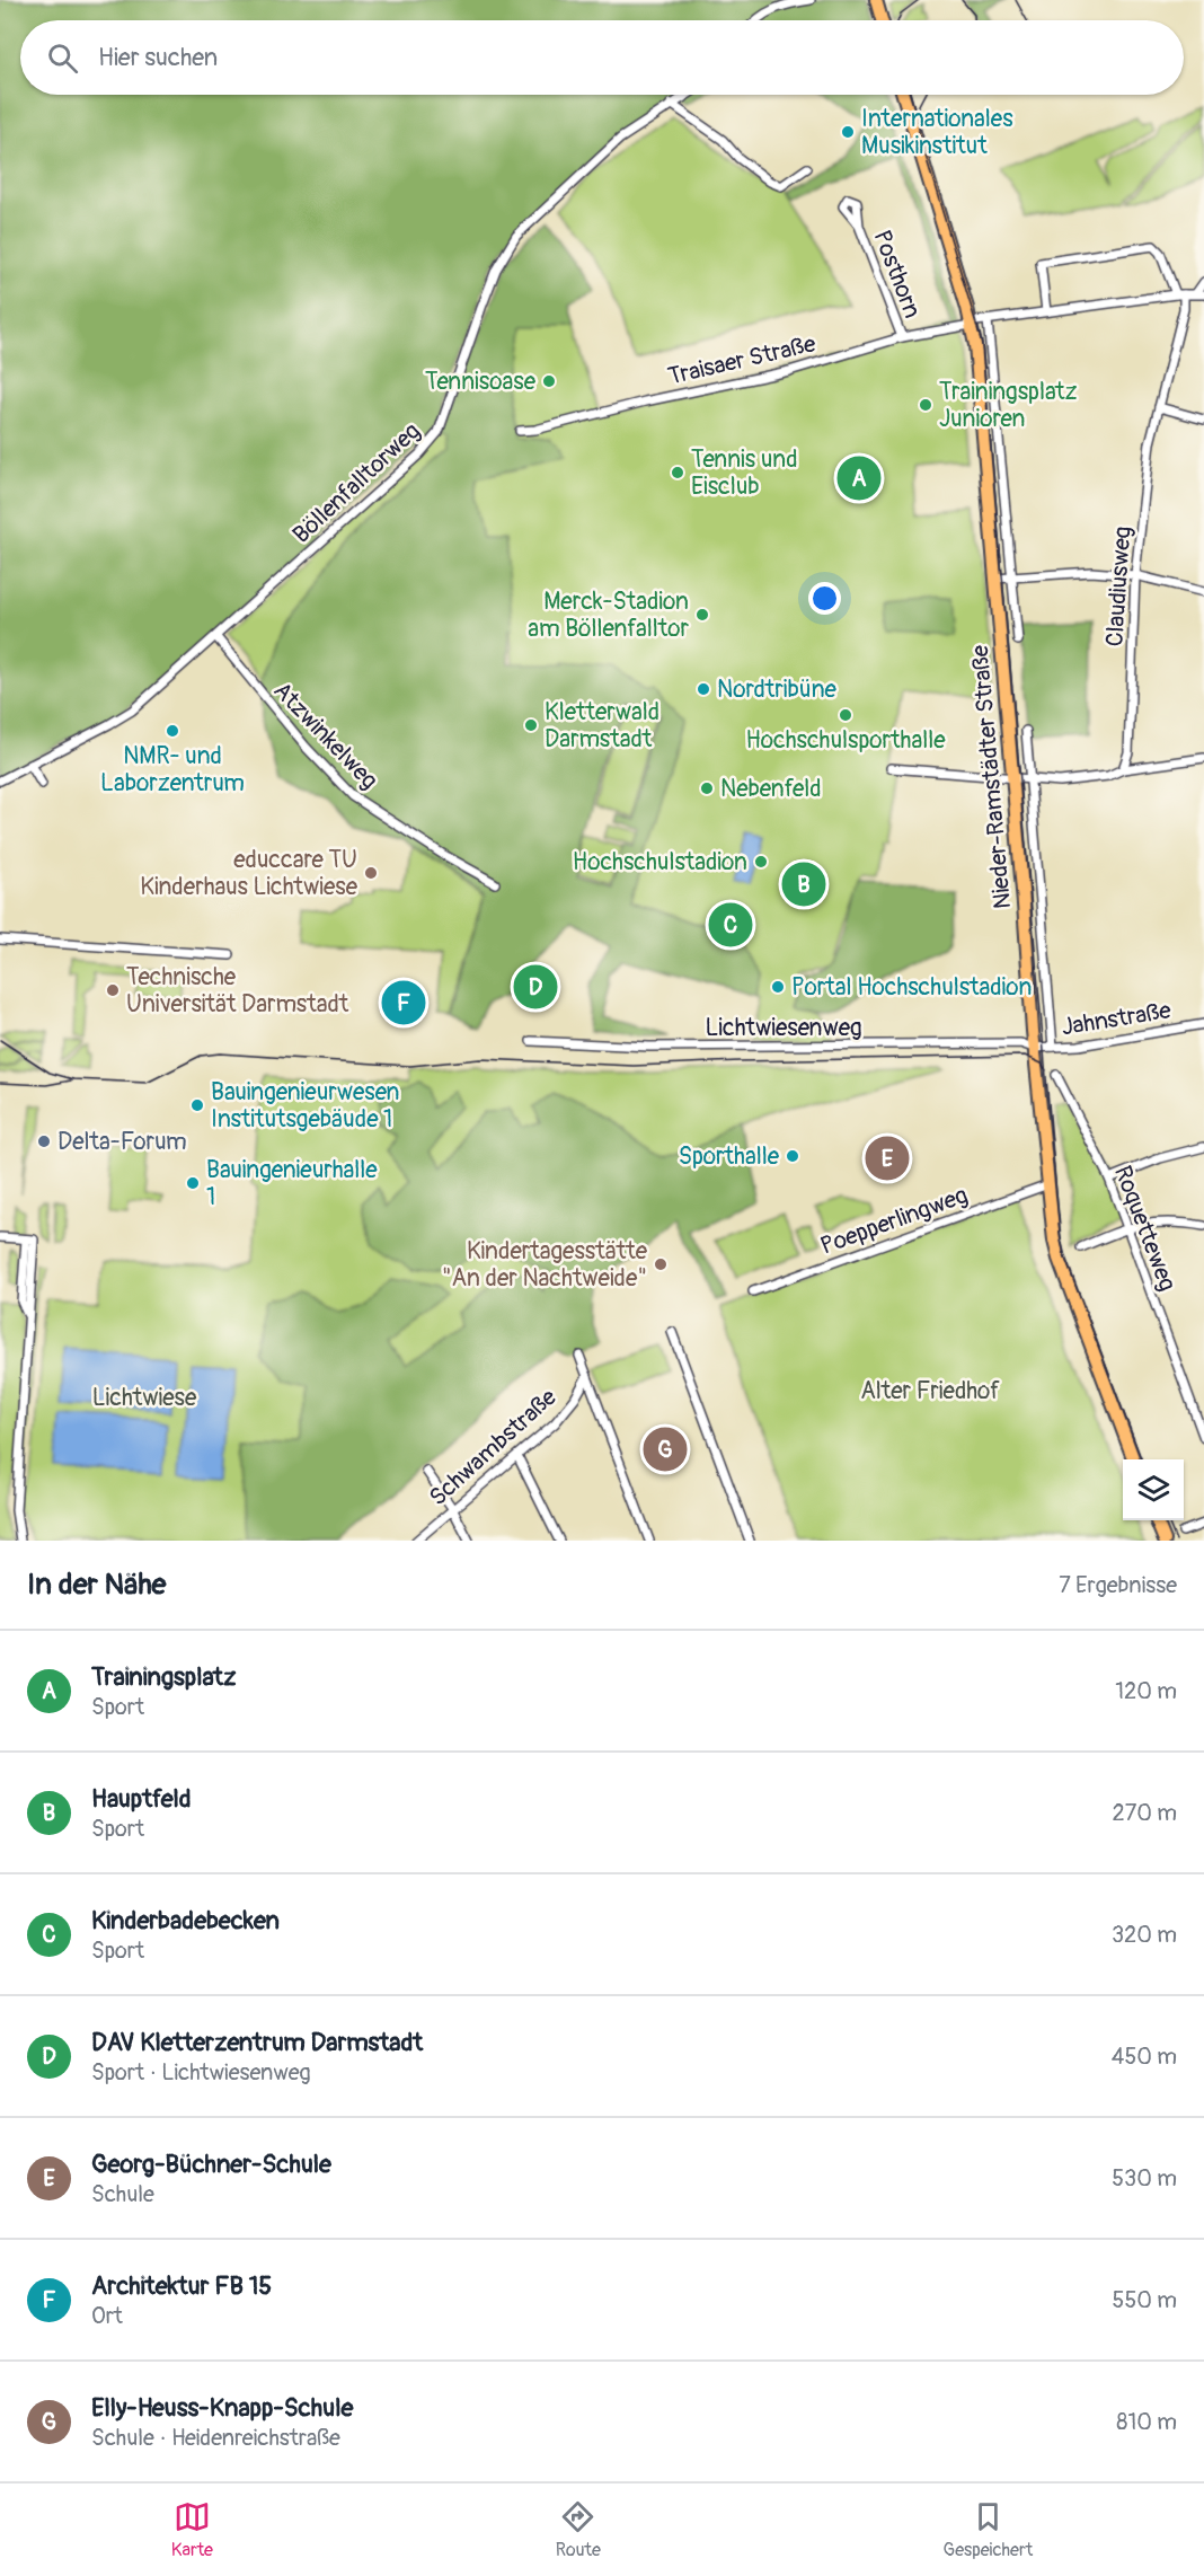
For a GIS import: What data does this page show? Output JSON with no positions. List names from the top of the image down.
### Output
{
  "streets": {
    "main road": ["Nieder-Ramstädter Straße"],
    "street": [
      "Posthorn",
      "Traisaer Straße",
      "Böllenfalltorweg",
      "Claudiusweg",
      "Atzwinkelweg",
      "Jahnstraße",
      "Lichtwiesenweg",
      "Poepperlingweg",
      "Roquetteweg",
      "Schwambstraße"
    ]
  },
  "crossings": [
    ["Posthorn", "Traisaer Straße"],
    ["Traisaer Straße", "Claudiusweg"],
    ["Traisaer Straße", "Nieder-Ramstädter Straße"],
    ["Böllenfalltorweg", "Atzwinkelweg"],
    ["Nieder-Ramstädter Straße", "Jahnstraße"],
    ["Nieder-Ramstädter Straße", "Lichtwiesenweg"],
    ["Nieder-Ramstädter Straße", "Poepperlingweg"],
    ["Jahnstraße", "Lichtwiesenweg"]
  ],
  "parks": ["Alter Friedhof", "Lichtwiese"],
  "places": [
    "Internationales Musikinstitut",
    "Tennisoase",
    "Trainingsplatz Junioren",
    "Tennis und Eisclub",
    "Merck-Stadion am Böllenfalltor",
    "Nordtribüne",
    "Hochschulsporthalle",
    "Kletterwald Darmstadt",
    "NMR- und Laborzentrum",
    "Nebenfeld",
    "Hochschulstadion",
    "educcare TU Kinderhaus Lichtwiese",
    "Portal Hochschulstadion",
    "Technische Universität Darmstadt",
    "Bauingenieurwesen Institutsgebäude 1",
    "Delta-Forum",
    "Sporthalle",
    "Bauingenieurhalle 1",
    "Kindertagesstätte \"An der Nachtweide\""
  ],
  "page": {
    "search": "Hier suchen",
    "pins": [
      "A",
      "B",
      "C",
      "D",
      "F",
      "E",
      "G"
    ],
    "heading": ["In der Nähe", "7 Ergebnisse"],
    "list": [
      {
        "mark": "A",
        "name": "Trainingsplatz",
        "note": "Sport",
        "value": "120 m"
      },
      {
        "mark": "B",
        "name": "Hauptfeld",
        "note": "Sport",
        "value": "270 m"
      },
      {
        "mark": "C",
        "name": "Kinderbadebecken",
        "note": "Sport",
        "value": "320 m"
      },
      {
        "mark": "D",
        "name": "DAV Kletterzentrum Darmstadt",
        "note": "Sport · Lichtwiesenweg",
        "value": "450 m"
      },
      {
        "mark": "E",
        "name": "Georg-Büchner-Schule",
        "note": "Schule",
        "value": "530 m"
      },
      {
        "mark": "F",
        "name": "Architektur FB 15",
        "note": "Ort",
        "value": "550 m"
      },
      {
        "mark": "G",
        "name": "Elly-Heuss-Knapp-Schule",
        "note": "Schule · Heidenreichstraße",
        "value": "810 m"
      }
    ],
    "nav": ["Karte", "Route", "Gespeichert"]
  }
}
